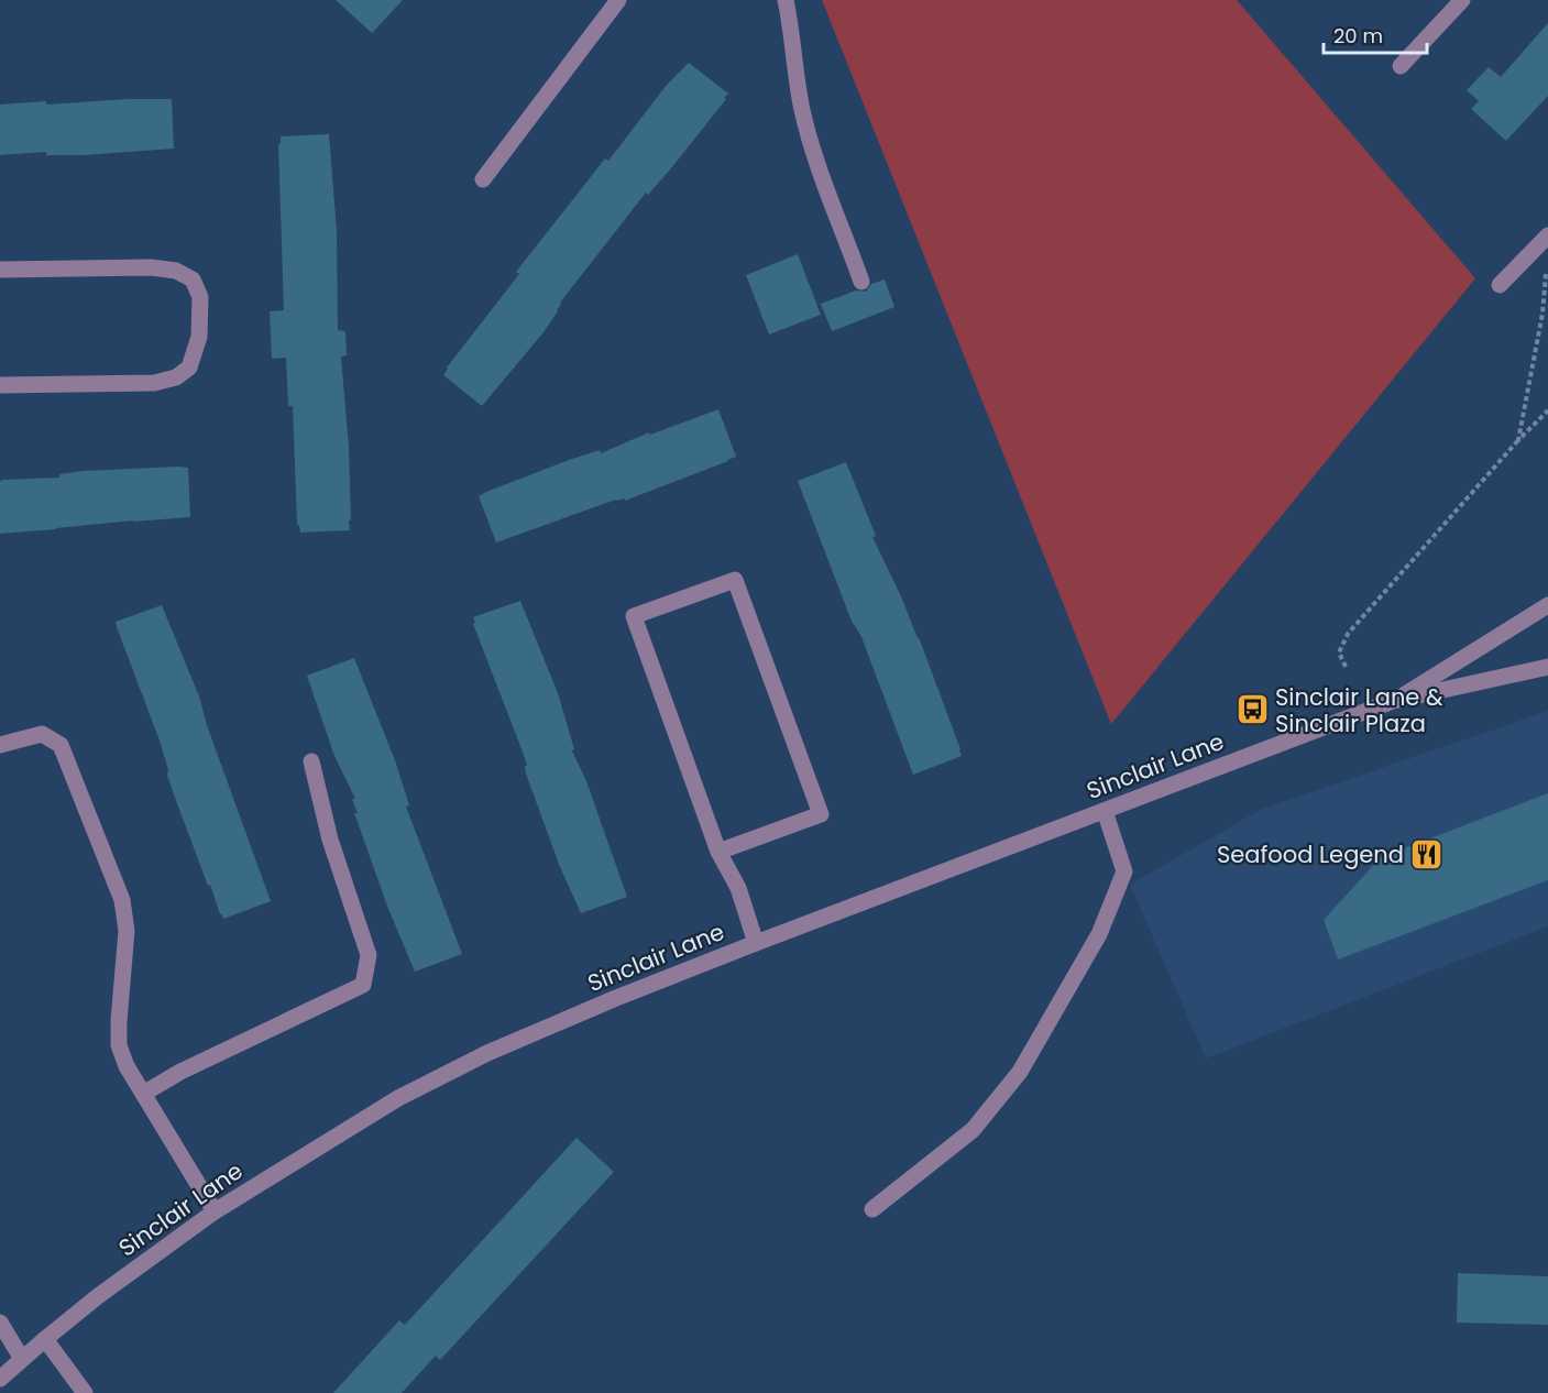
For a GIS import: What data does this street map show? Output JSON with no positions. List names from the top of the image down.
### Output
{
  "streets": {
    "street": ["Sinclair Lane"]
  },
  "places": {
    "bus stop": ["Sinclair Lane & Sinclair Plaza"],
    "restaurant": ["Seafood Legend"]
  },
  "scale_bar": "20 m"
}
